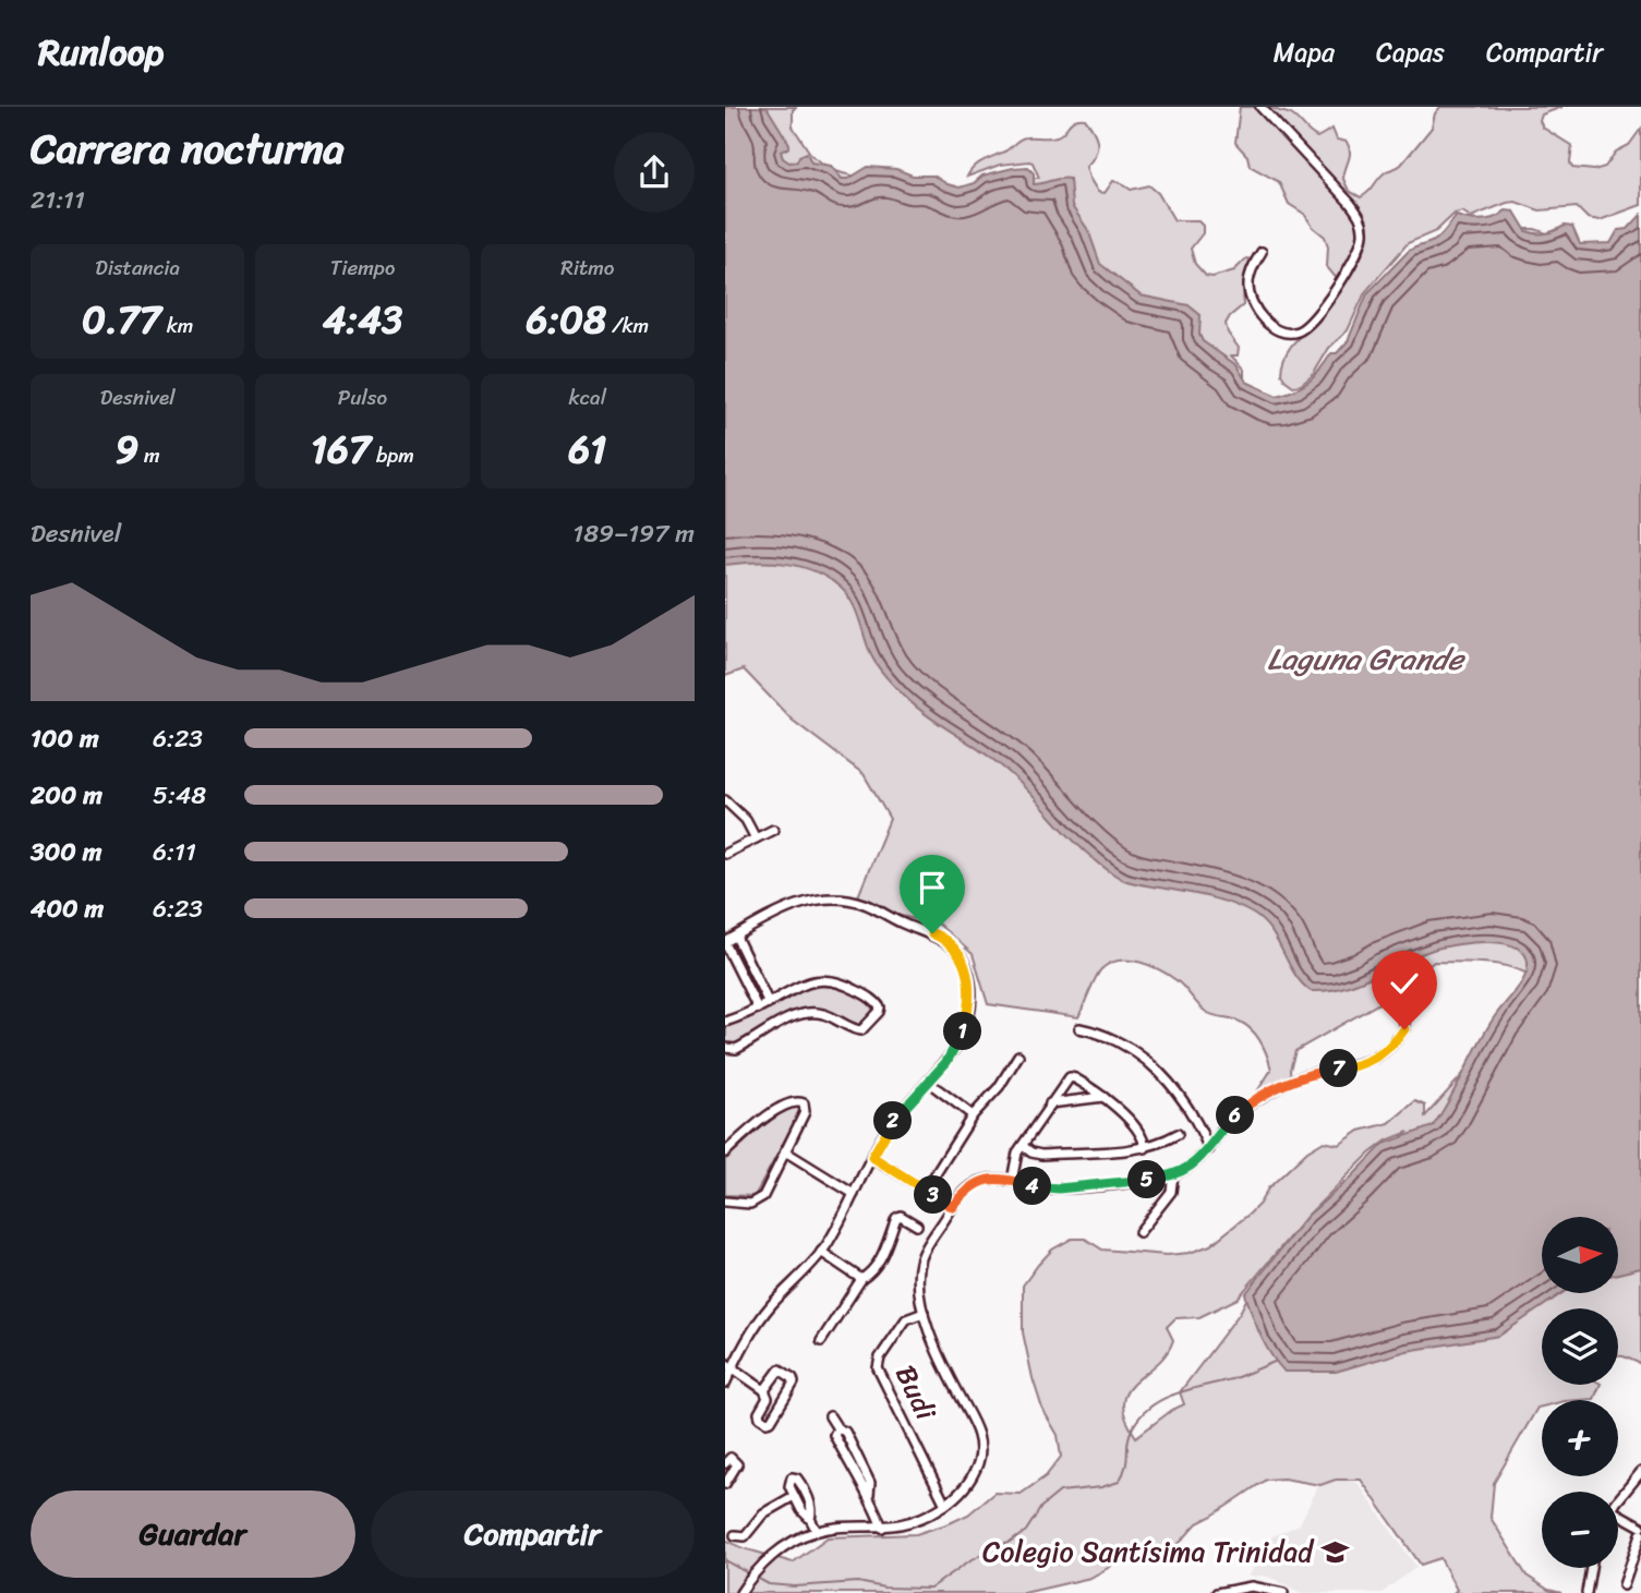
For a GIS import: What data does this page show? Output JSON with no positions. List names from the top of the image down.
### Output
{
  "streets": {
    "street": ["Budi"]
  },
  "water": ["Laguna Grande"],
  "places": {
    "school or university": ["Colegio Santísima Trinidad"]
  },
  "north": "right",
  "page": {
    "header": "Runloop",
    "nav": ["Mapa", "Capas", "Compartir"],
    "heading": ["Carrera nocturna", "21:11"],
    "stats": [
      ["Distancia", "0.77 km"],
      ["Tiempo", "4:43"],
      ["Ritmo", "6:08 /km"],
      ["Desnivel", "9 m"],
      ["Pulso", "167 bpm"],
      ["kcal", "61"]
    ],
    "chart": ["Desnivel", "189–197 m"],
    "list": [
      {
        "name": "100 m",
        "note": "6:23"
      },
      {
        "name": "200 m",
        "note": "5:48"
      },
      {
        "name": "300 m",
        "note": "6:11"
      },
      {
        "name": "400 m",
        "note": "6:23"
      }
    ],
    "pins": [
      "1",
      "7",
      "6",
      "2",
      "5",
      "4",
      "3"
    ],
    "map_buttons": ["+", "−"],
    "buttons": ["Guardar", "Compartir"]
  }
}
